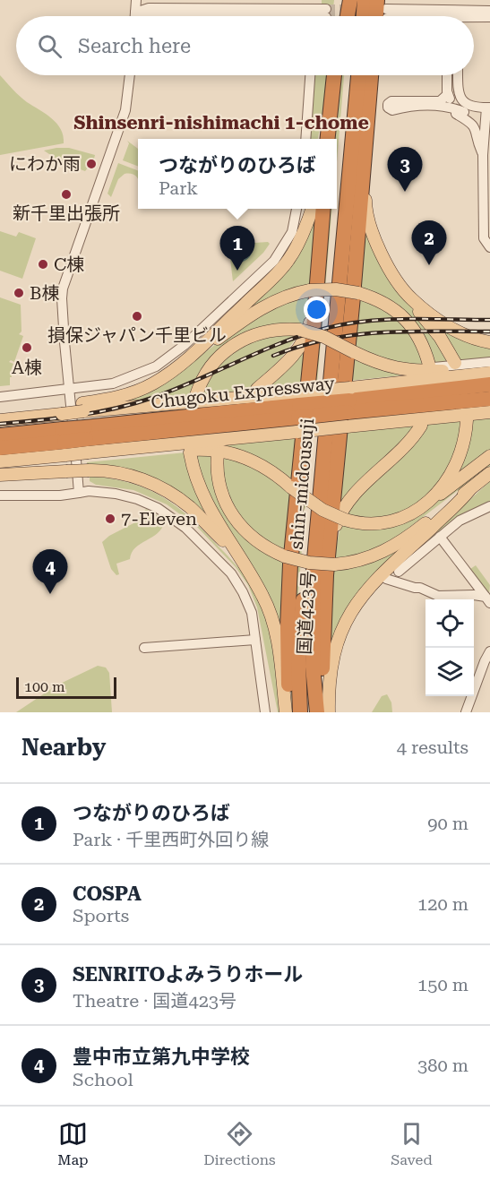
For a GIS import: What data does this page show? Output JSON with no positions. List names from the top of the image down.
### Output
{
  "streets": {
    "highway": ["Chugoku Expressway", "shin-midousuji", "国道423号"]
  },
  "districts": ["Shinsenri-nishimachi 1-chome"],
  "places": [
    "にわか雨",
    "新千里出張所",
    "C棟",
    "B棟",
    "損保ジャパン千里ビル",
    "A棟",
    "7-Eleven"
  ],
  "scale_bar": "100 m",
  "page": {
    "search": "Search here",
    "popup": ["つながりのひろば", "Park"],
    "pins": [
      "3",
      "2",
      "1",
      "4"
    ],
    "scale": "100 m",
    "heading": ["Nearby", "4 results"],
    "list": [
      {
        "mark": "1",
        "name": "つながりのひろば",
        "note": "Park · 千里西町外回り線",
        "value": "90 m"
      },
      {
        "mark": "2",
        "name": "COSPA",
        "note": "Sports",
        "value": "120 m"
      },
      {
        "mark": "3",
        "name": "SENRITOよみうりホール",
        "note": "Theatre · 国道423号",
        "value": "150 m"
      },
      {
        "mark": "4",
        "name": "豊中市立第九中学校",
        "note": "School",
        "value": "380 m"
      }
    ],
    "nav": ["Map", "Directions", "Saved"]
  }
}
